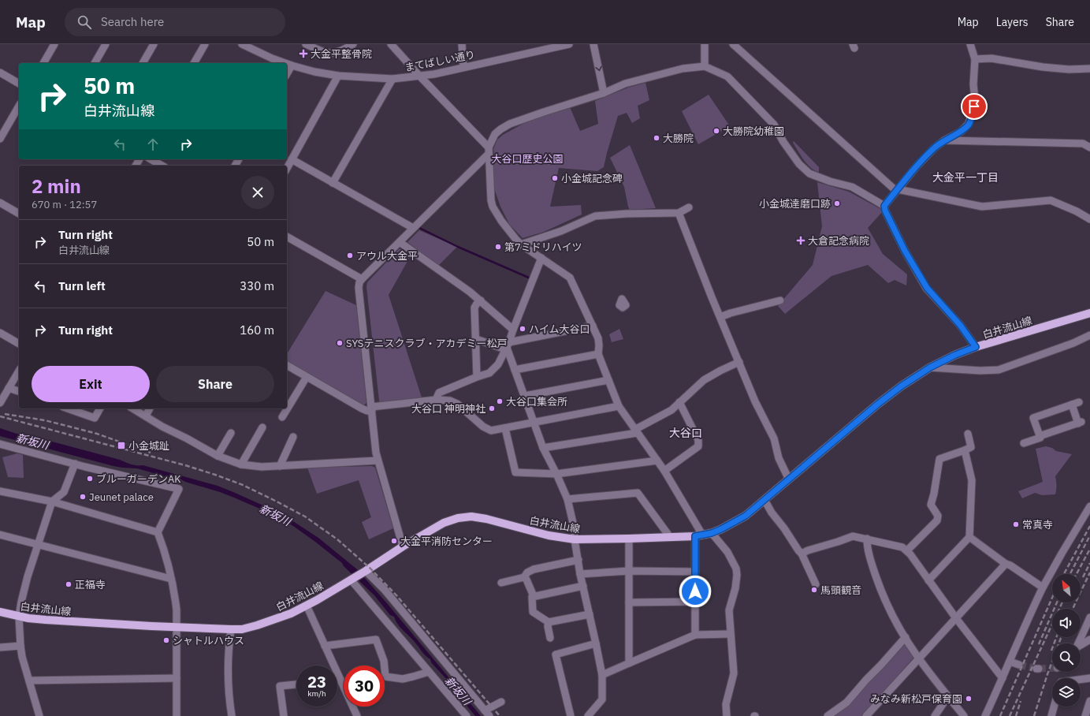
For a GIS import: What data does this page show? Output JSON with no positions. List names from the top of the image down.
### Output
{
  "streets": {
    "main road": ["白井流山線"],
    "street": ["まてばしい通り"]
  },
  "districts": ["大金平一丁目", "大谷口"],
  "water": ["新坂川"],
  "parks": ["大谷口歴史公園"],
  "places": {
    "health": ["大金平整骨院", "大倉記念病院"],
    "other": [
      "大勝院幼稚園",
      "大勝院",
      "小金城記念碑",
      "小金城達磨口跡",
      "第7ミドリハイツ",
      "アウル大金平",
      "ハイム大谷口",
      "SYSテニスクラブ・アカデミー松戸",
      "大谷口集会所",
      "大谷口 神明神社",
      "ブルーガーデンAK",
      "Jeunet palace",
      "常真寺",
      "大金平消防センター",
      "正福寺",
      "馬頭観音",
      "シャトルハウス",
      "みなみ新松戸保育園"
    ],
    "transit": ["小金城趾"]
  },
  "north": "top left",
  "page": {
    "header": "Map",
    "search": "Search here",
    "nav": ["Map", "Layers", "Share"],
    "turn": ["50 m", "白井流山線"],
    "heading": ["2 min", "670 m · 12:57"],
    "list": [
      {
        "name": "Turn right",
        "note": "白井流山線",
        "value": "50 m"
      },
      {
        "name": "Turn left",
        "value": "330 m"
      },
      {
        "name": "Turn right",
        "value": "160 m"
      }
    ],
    "buttons": ["Exit", "Share"],
    "speed": "23 km/h",
    "limit": "30"
  }
}
